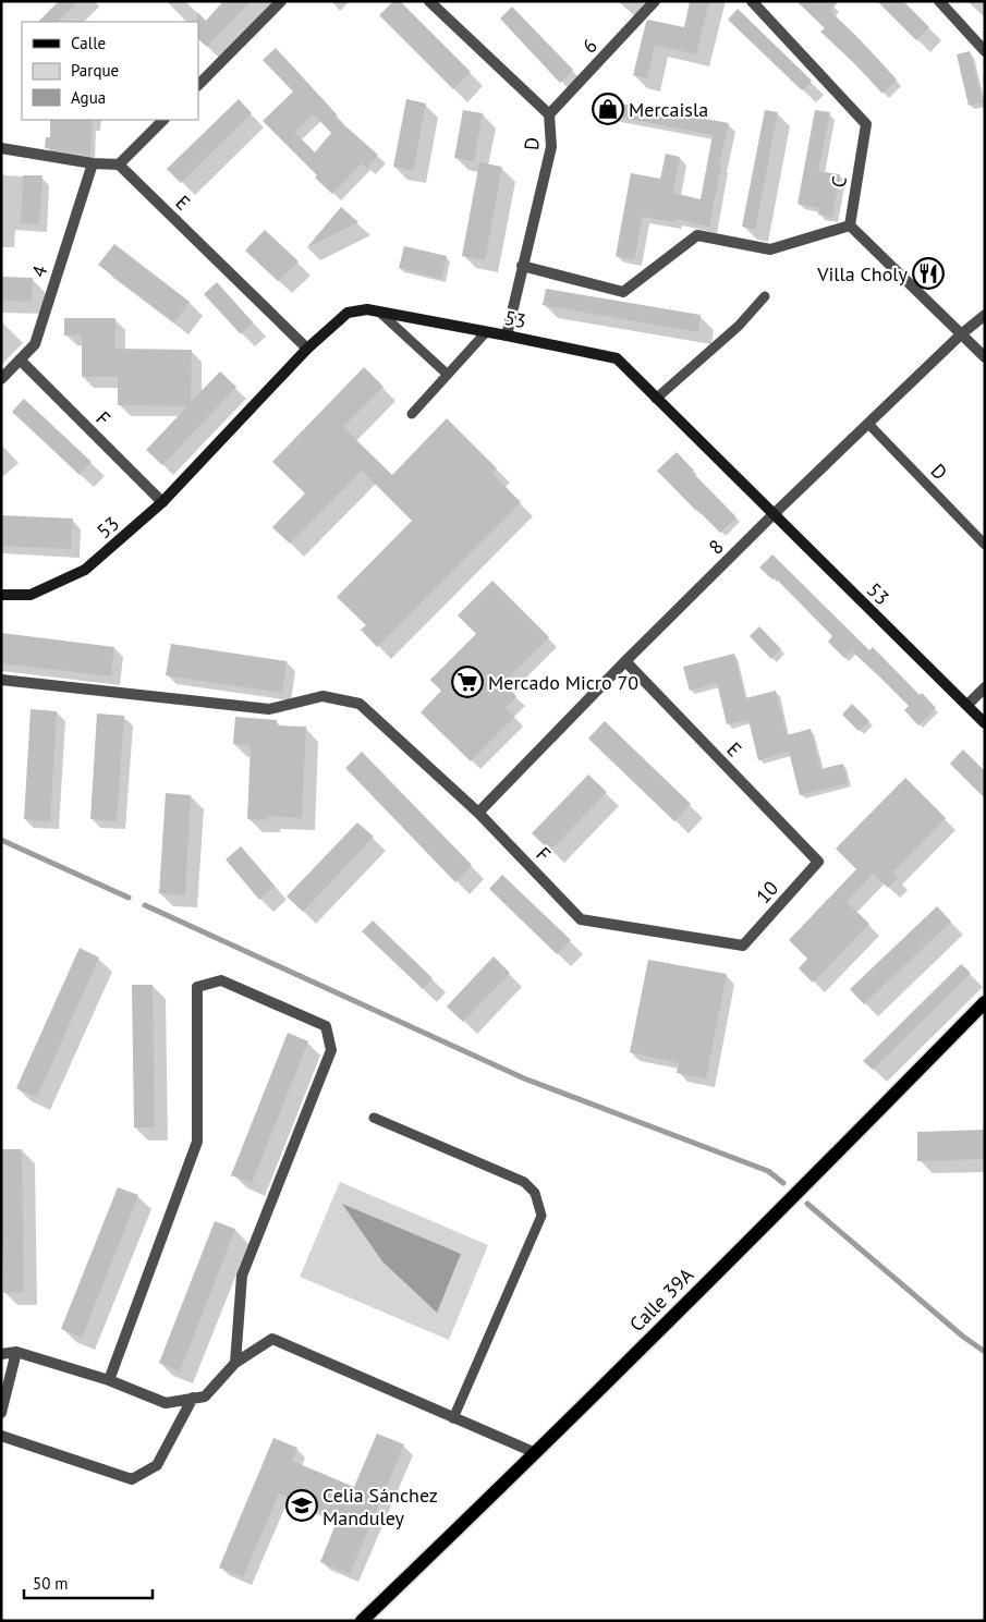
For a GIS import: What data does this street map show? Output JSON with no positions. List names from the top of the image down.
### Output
{
  "streets": {
    "main road": ["Calle 39A"],
    "street": [
      "6",
      "D",
      "C",
      "E",
      "4",
      "53",
      "F",
      "8",
      "10"
    ]
  },
  "crossings": [
    ["6", "D"],
    ["D", "53"],
    ["D", "8"],
    ["E", "53"],
    ["E", "8"],
    ["E", "10"],
    ["4", "F"],
    ["53", "F"],
    ["53", "8"],
    ["F", "8"],
    ["F", "10"]
  ],
  "places": {
    "shop": ["Mercaisla"],
    "restaurant": ["Villa Choly"],
    "supermarket": ["Mercado Micro 70"],
    "school or university": ["Celia Sánchez Manduley"]
  },
  "legend": ["Calle", "Parque", "Agua"],
  "scale_bar": "50 m"
}
